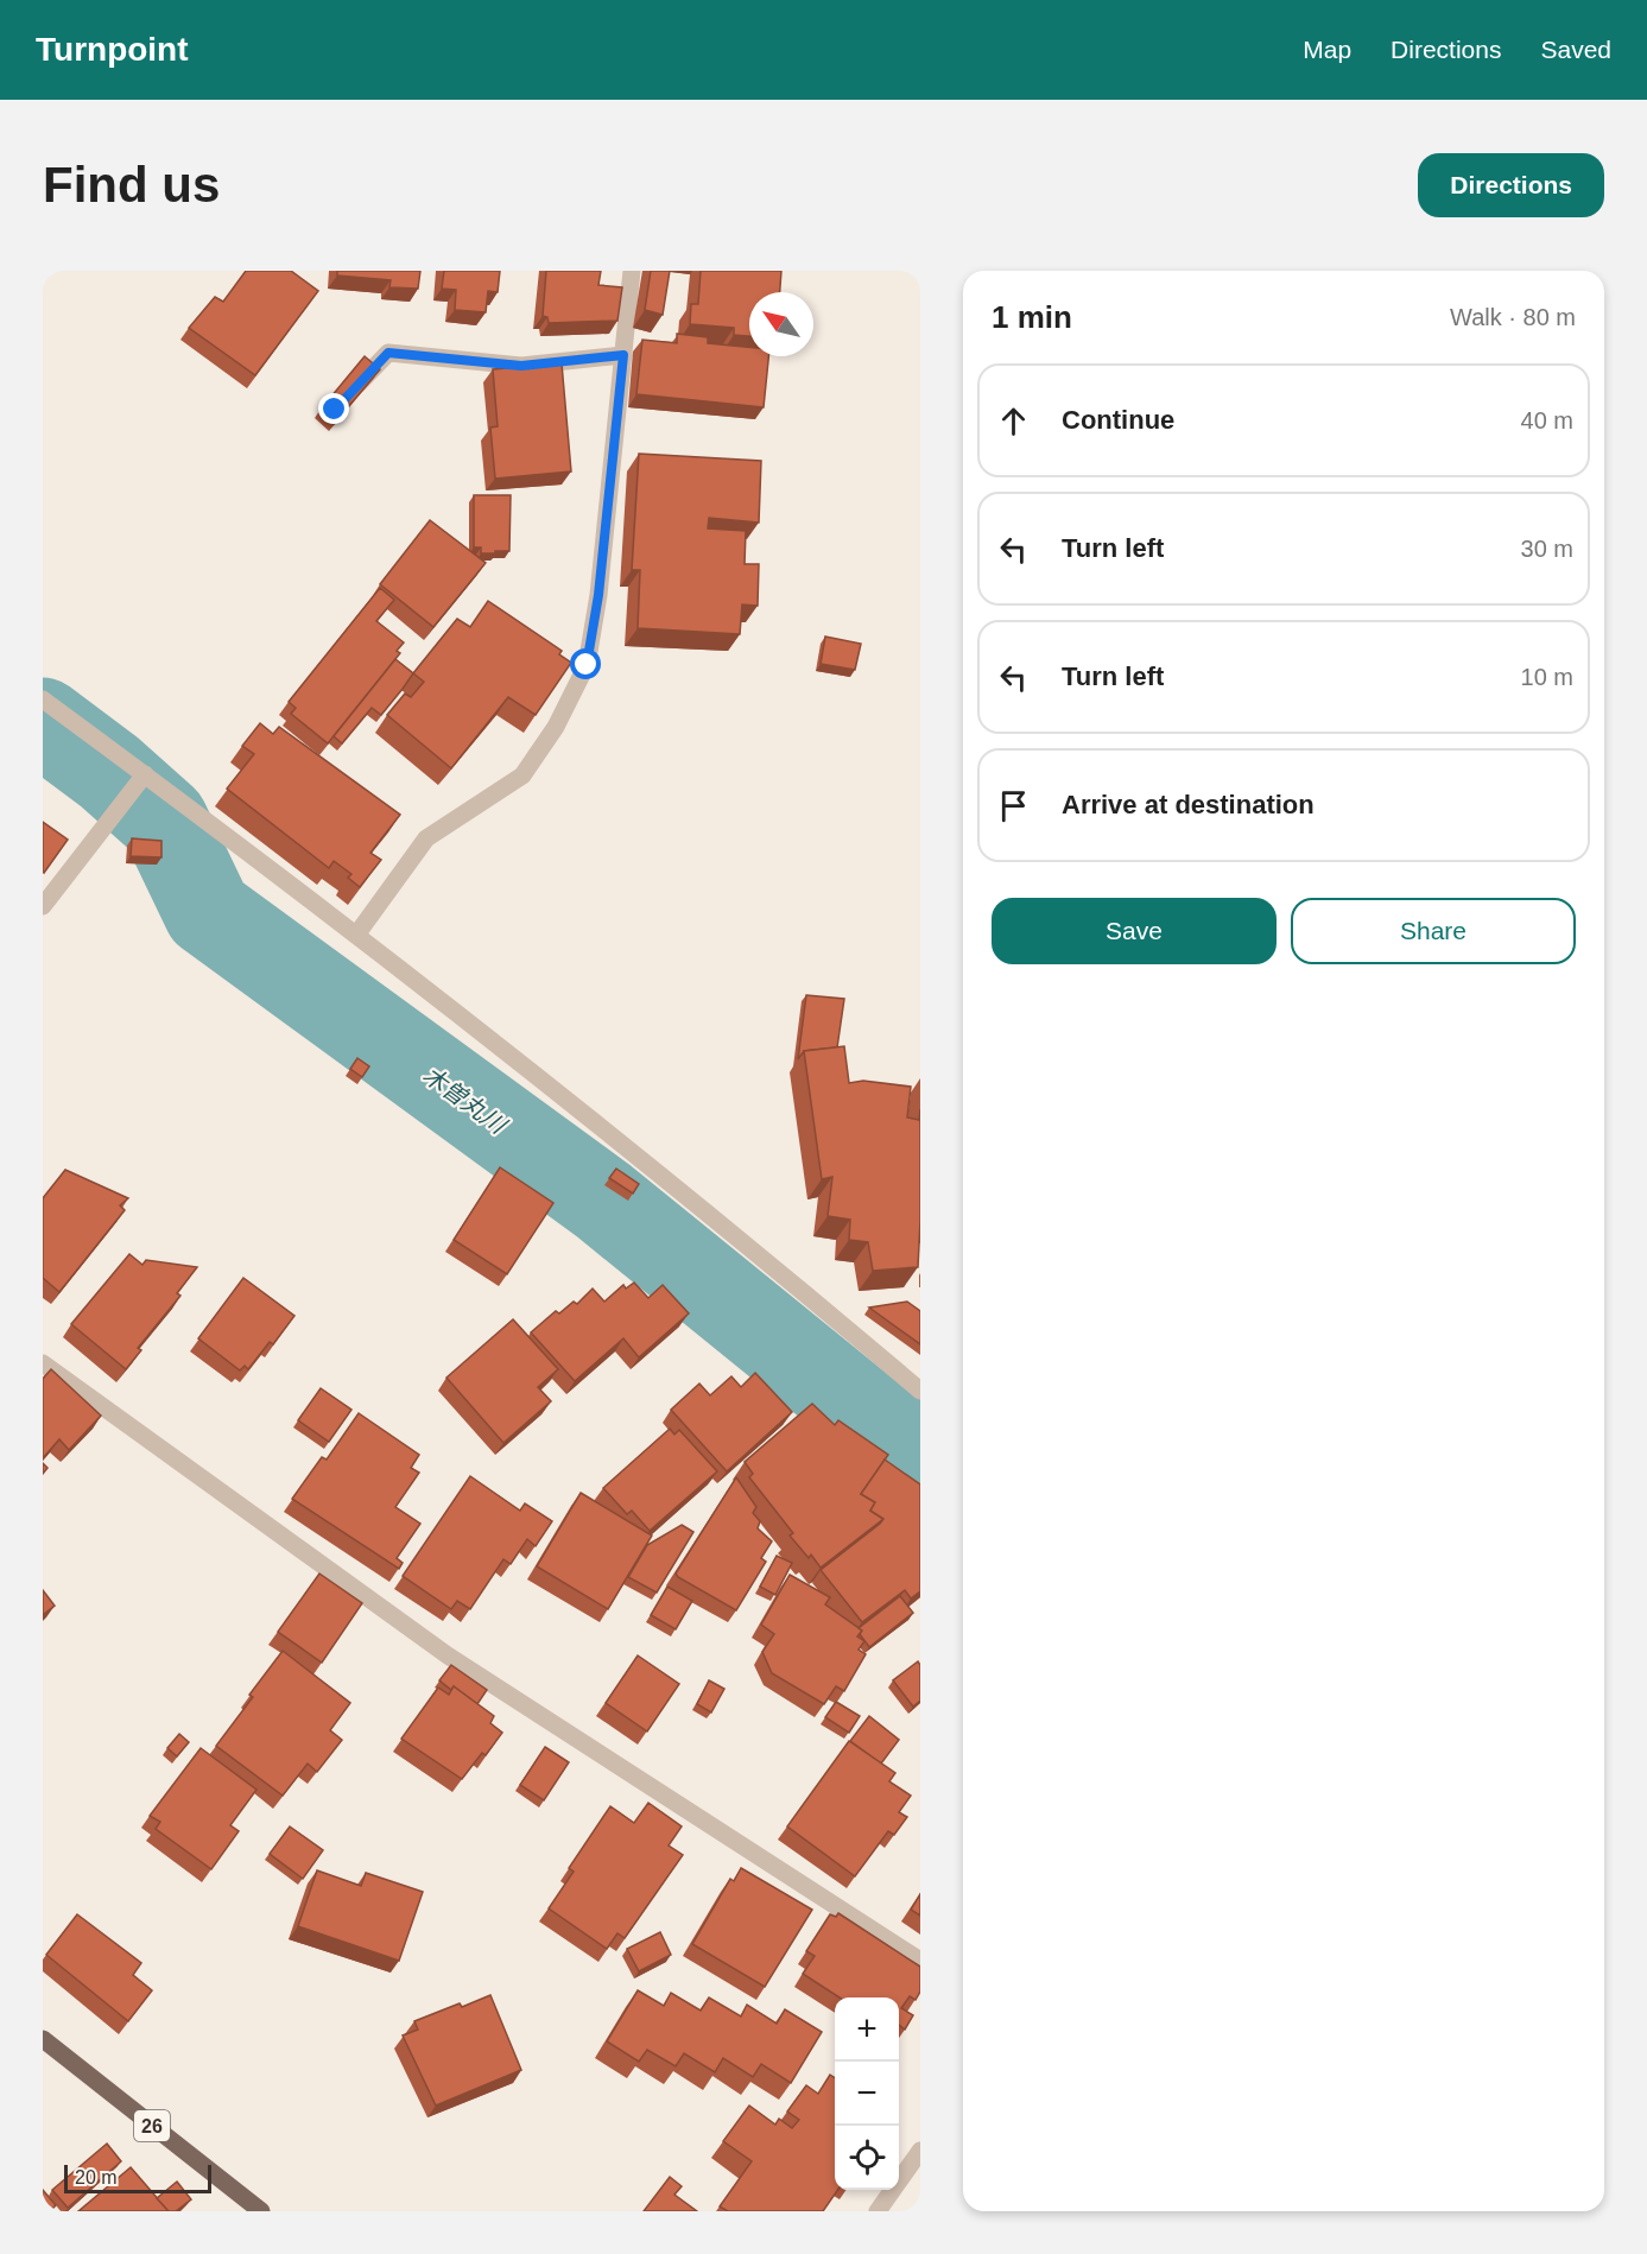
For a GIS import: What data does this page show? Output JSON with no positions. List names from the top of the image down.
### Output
{
  "streets": {
    "main road": ["26"]
  },
  "water": ["木曽丸川"],
  "scale_bar": "20 m",
  "north": "top left",
  "page": {
    "header": "Turnpoint",
    "nav": ["Map", "Directions", "Saved"],
    "buttons": [
      "Directions",
      ["Save", "Share"]
    ],
    "title": "Find us",
    "heading": ["1 min", "Walk · 80 m"],
    "list": [
      ["Continue", "40 m"],
      ["Turn left", "30 m"],
      ["Turn left", "10 m"],
      "Arrive at destination"
    ],
    "map_buttons": ["+", "−"],
    "scale": "20 m"
  }
}
